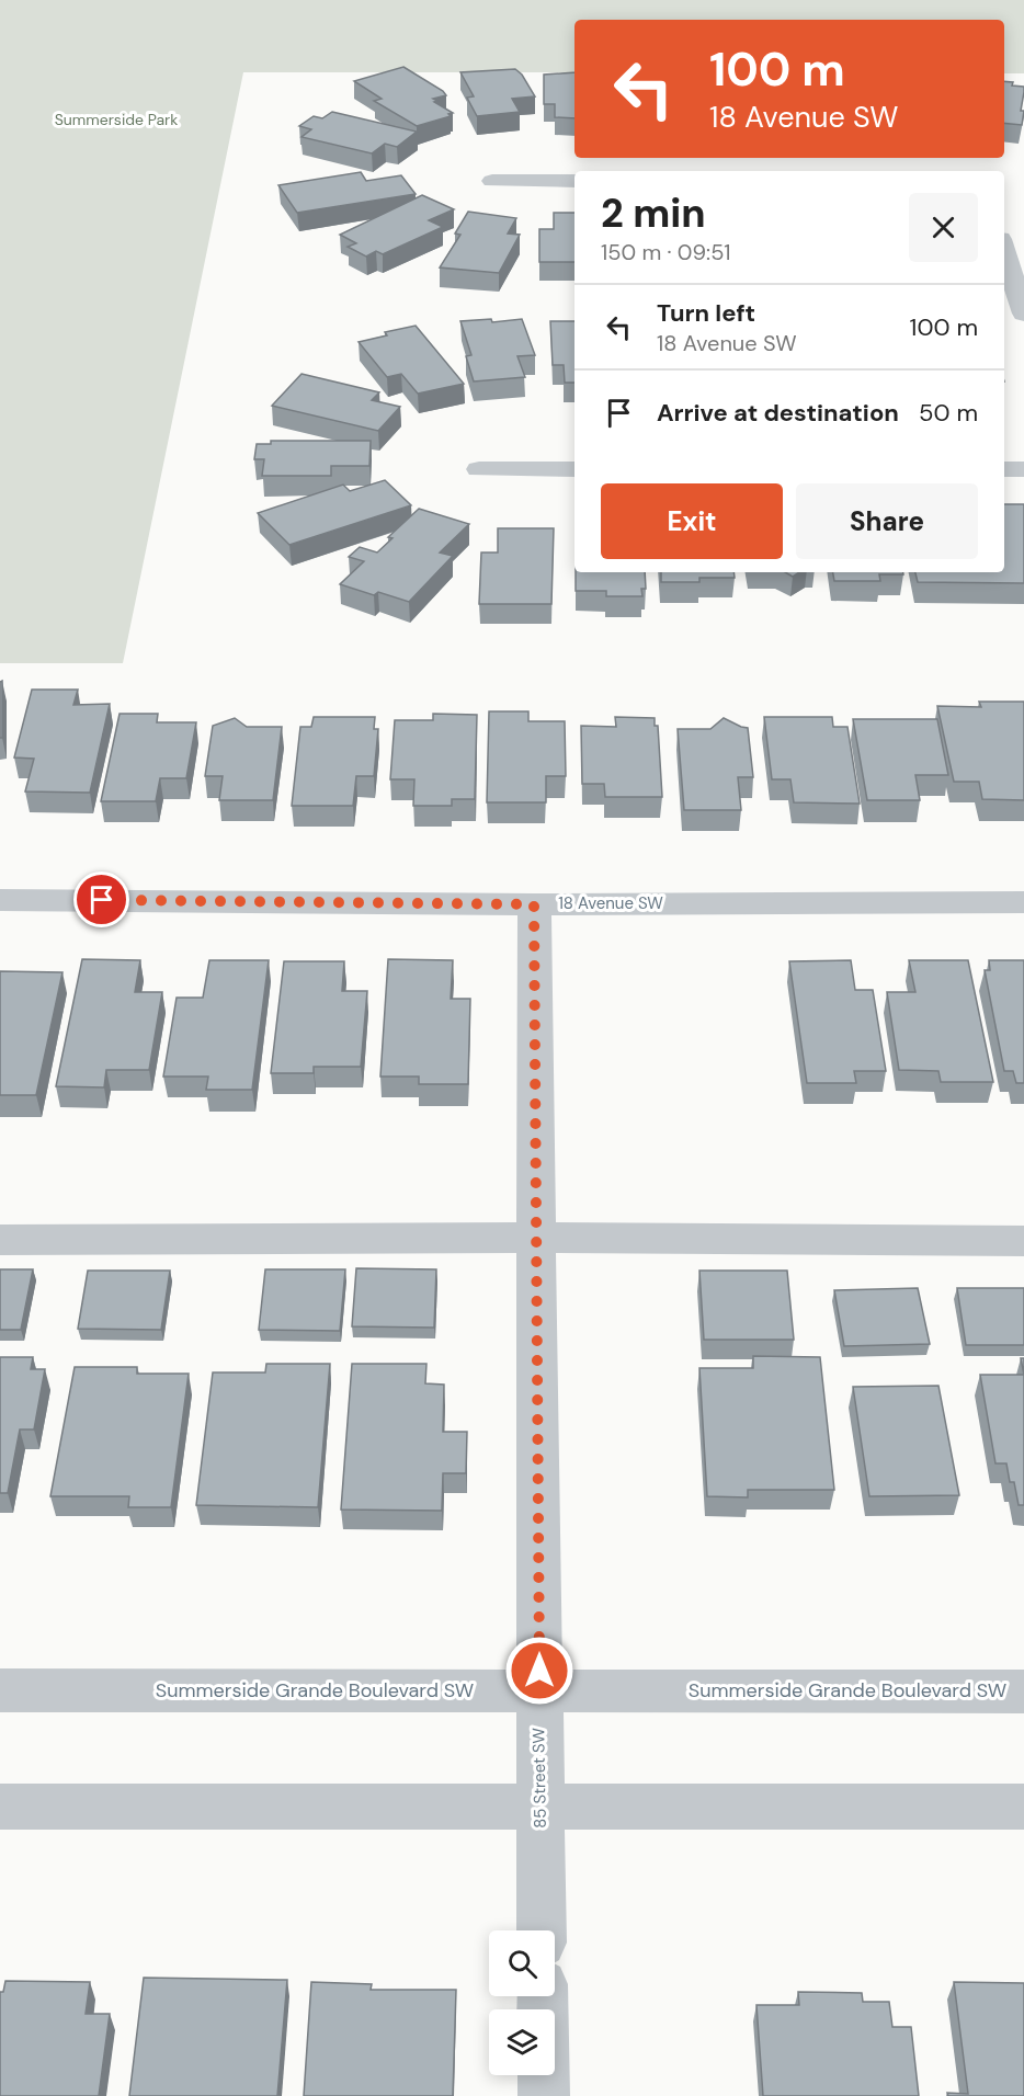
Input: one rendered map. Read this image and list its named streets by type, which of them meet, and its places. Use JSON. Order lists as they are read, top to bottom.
{
  "streets": {
    "street": ["18 Avenue SW", "Summerside Grande Boulevard SW", "85 Street SW"]
  },
  "crossings": [
    ["18 Avenue SW", "85 Street SW"],
    ["Summerside Grande Boulevard SW", "85 Street SW"]
  ],
  "parks": ["Summerside Park"],
  "page": {
    "turn": ["100 m", "18 Avenue SW"],
    "heading": ["2 min", "150 m · 09:51"],
    "list": [
      {
        "name": "Turn left",
        "note": "18 Avenue SW",
        "value": "100 m"
      },
      {
        "name": "Arrive at destination",
        "value": "50 m"
      }
    ],
    "buttons": ["Exit", "Share"]
  }
}
